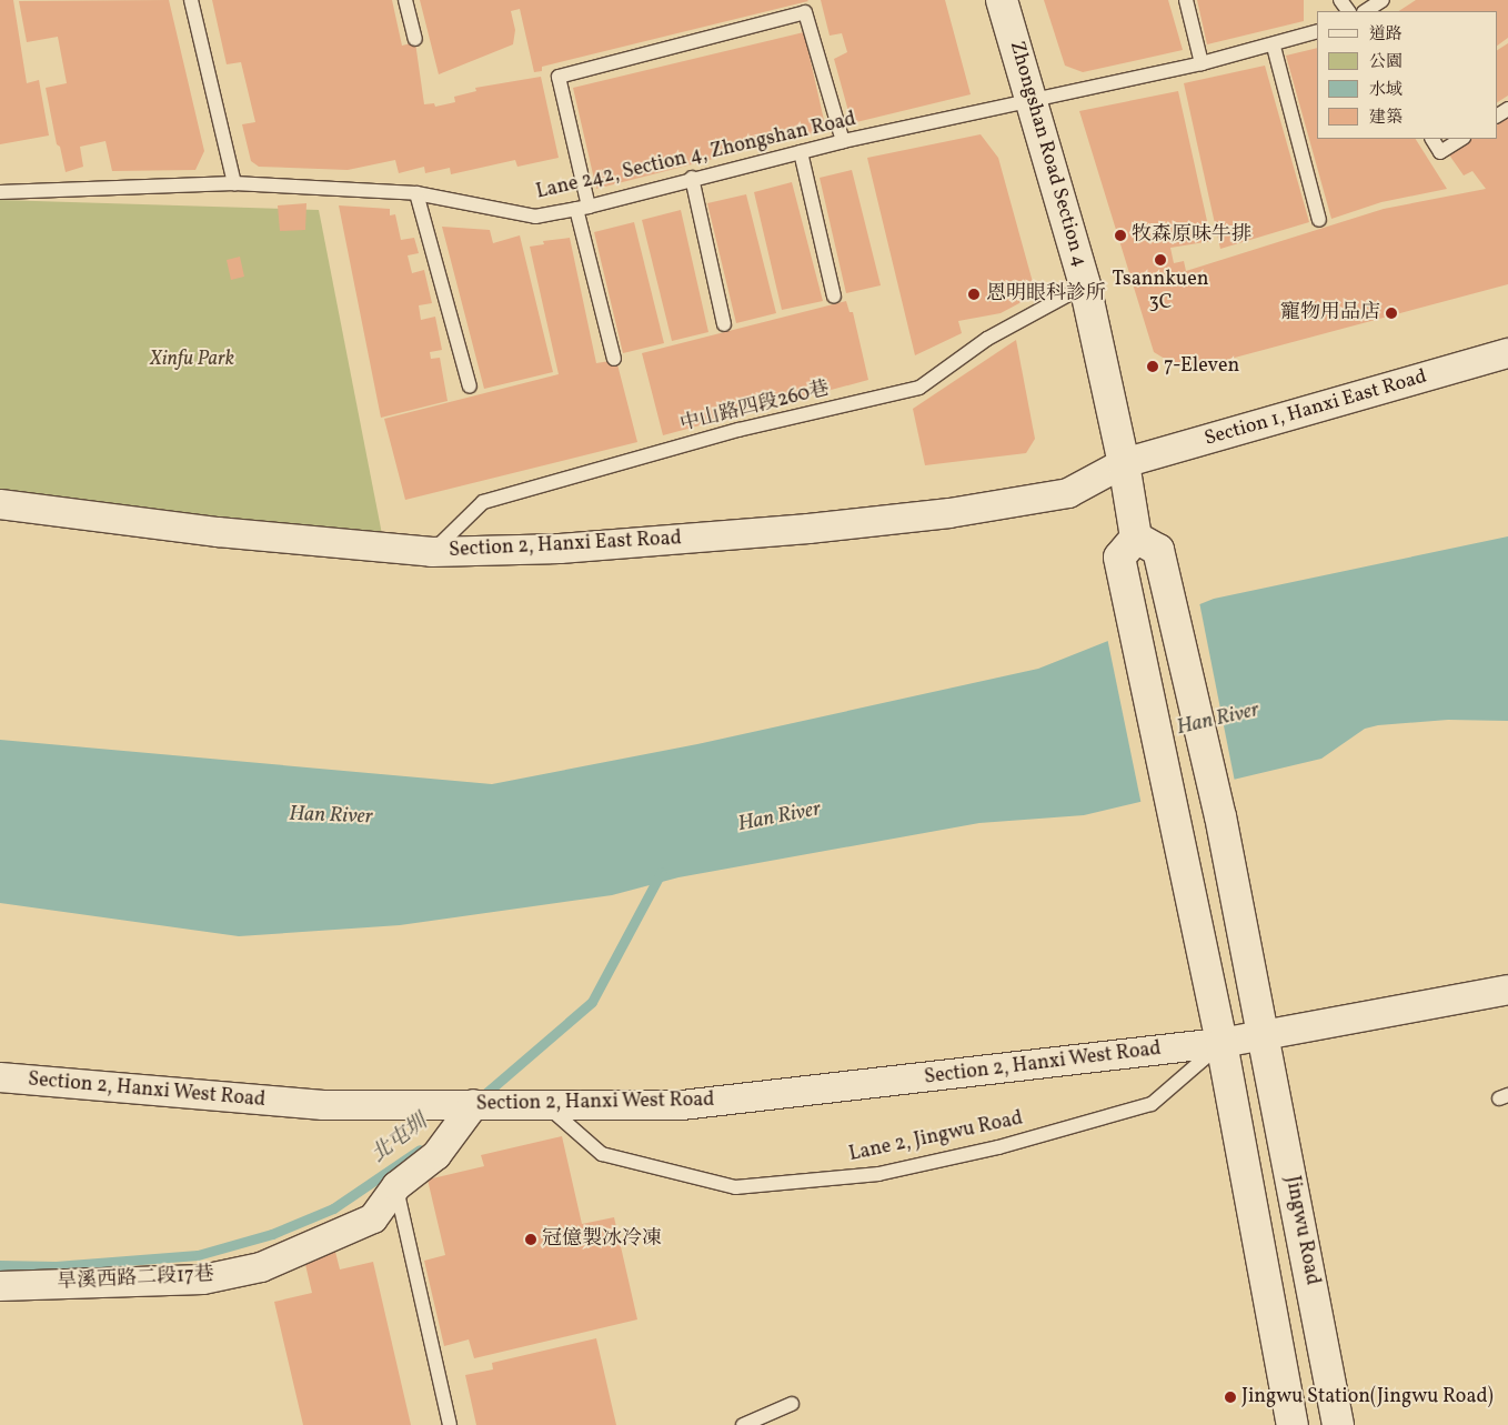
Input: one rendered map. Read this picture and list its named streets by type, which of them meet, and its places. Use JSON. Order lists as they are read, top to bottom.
{
  "streets": {
    "street": [
      "Zhongshan Road Section 4",
      "Section 1, Hanxi East Road",
      "Section 2, Hanxi East Road",
      "Section 2, Hanxi West Road",
      "Jingwu Road",
      "旱溪西路二段17巷"
    ],
    "lane": ["Lane 242, Section 4, Zhongshan Road", "中山路四段260巷", "Lane 2, Jingwu Road"]
  },
  "crossings": [
    ["Zhongshan Road Section 4", "Lane 242, Section 4, Zhongshan Road"],
    ["Zhongshan Road Section 4", "中山路四段260巷"],
    ["Zhongshan Road Section 4", "Section 1, Hanxi East Road"],
    ["Zhongshan Road Section 4", "Section 2, Hanxi East Road"],
    ["Zhongshan Road Section 4", "Jingwu Road"],
    ["中山路四段260巷", "Section 2, Hanxi East Road"],
    ["Section 1, Hanxi East Road", "Section 2, Hanxi East Road"],
    ["Section 2, Hanxi West Road", "Lane 2, Jingwu Road"],
    ["Section 2, Hanxi West Road", "Jingwu Road"],
    ["Section 2, Hanxi West Road", "旱溪西路二段17巷"]
  ],
  "water": ["Han River", "北屯圳"],
  "parks": ["Xinfu Park"],
  "places": [
    "牧森原味牛排",
    "Tsannkuen 3C",
    "恩明眼科診所",
    "寵物用品店",
    "7-Eleven",
    "冠億製冰冷凍",
    "Jingwu Station(Jingwu Road)"
  ],
  "legend": [
    "道路",
    "公園",
    "水域",
    "建築"
  ]
}
